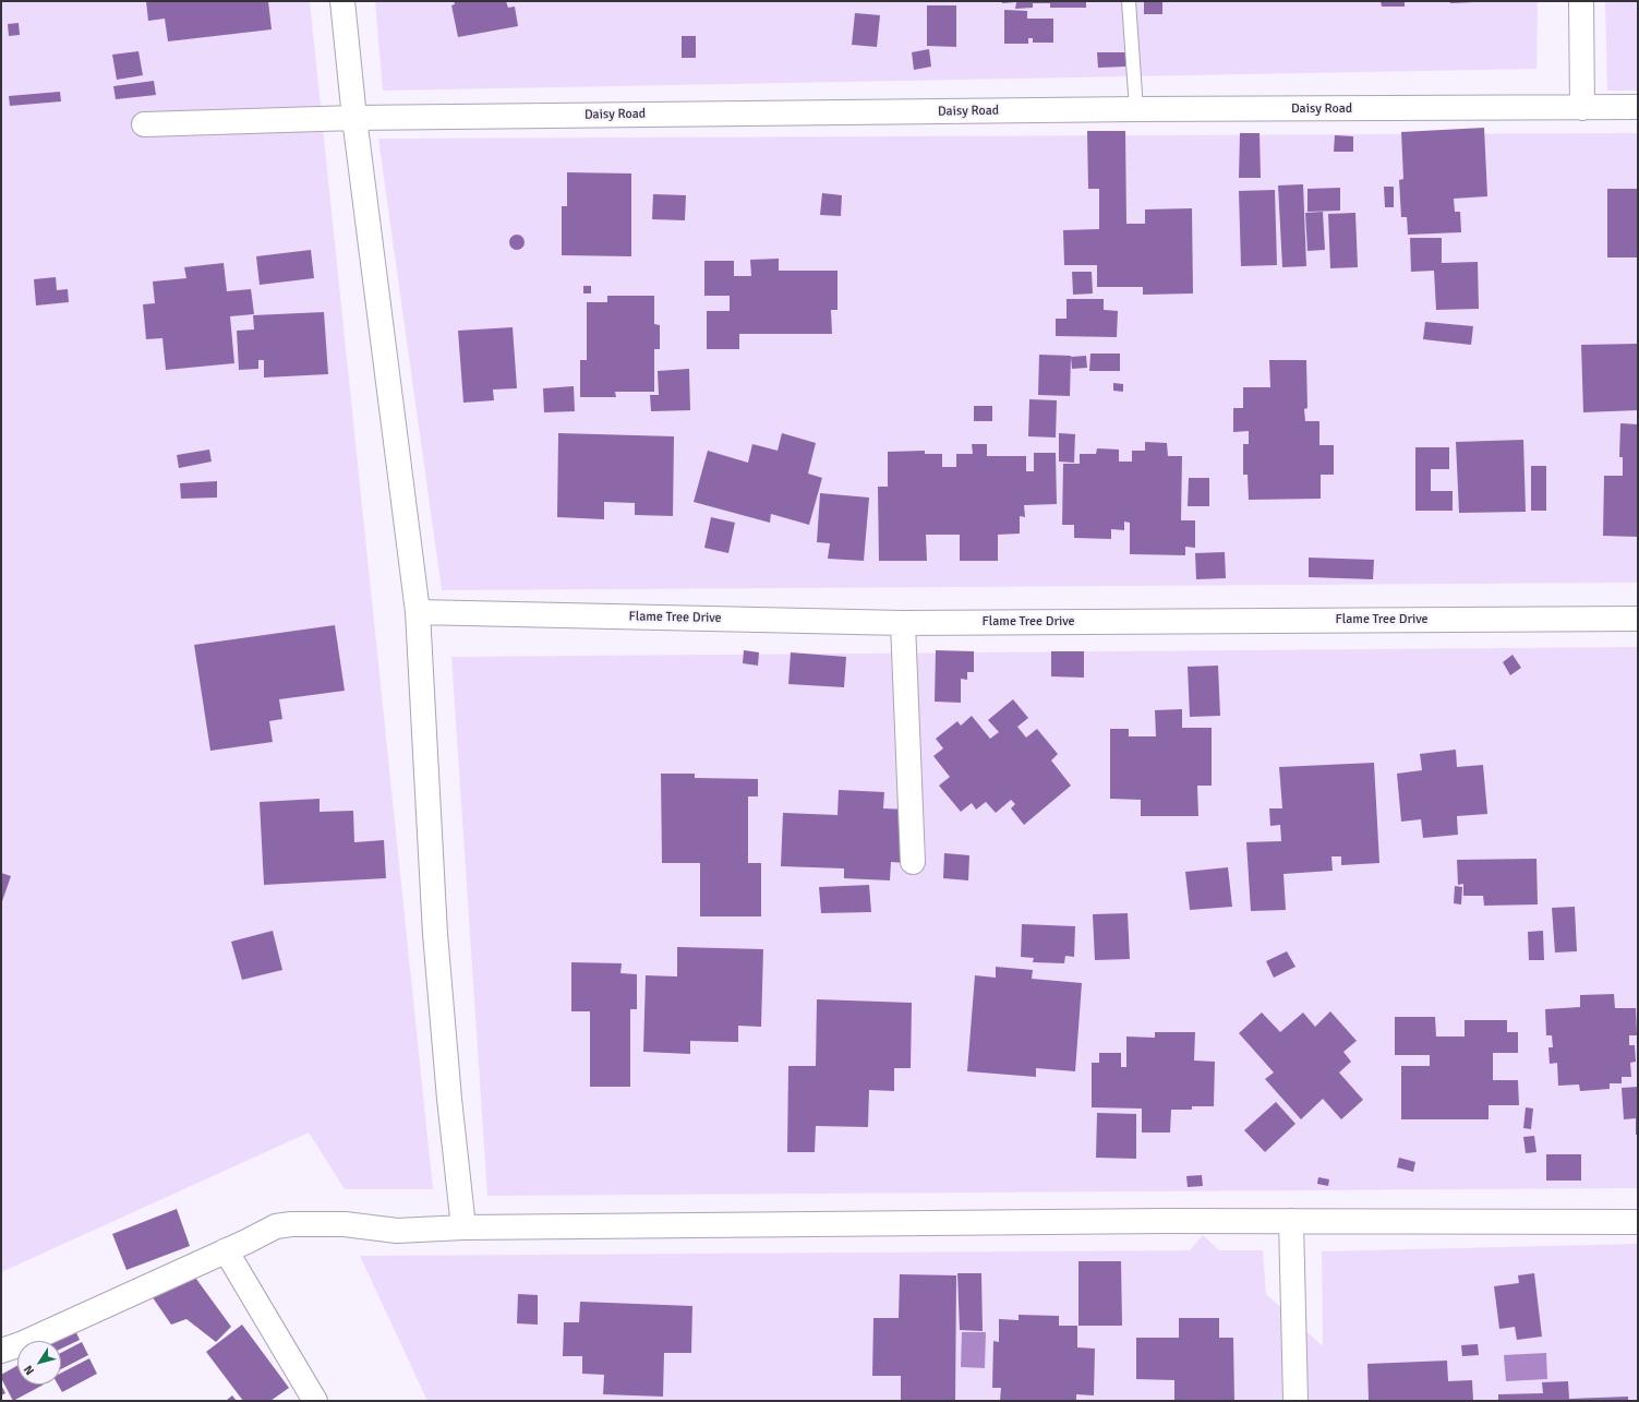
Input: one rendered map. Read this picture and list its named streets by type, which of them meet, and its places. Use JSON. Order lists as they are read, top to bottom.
{
  "streets": {
    "street": ["Daisy Road", "Flame Tree Drive"]
  },
  "north": "bottom left"
}
